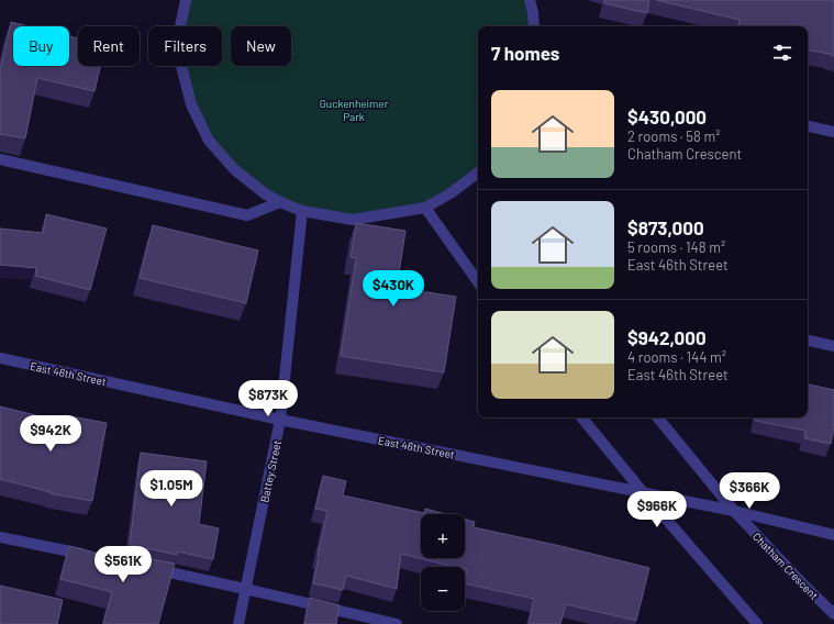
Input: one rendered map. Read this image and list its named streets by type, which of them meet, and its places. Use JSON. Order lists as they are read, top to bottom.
{
  "streets": {
    "street": ["East 46th Street", "Battey Street", "Chatham Crescent"]
  },
  "crossings": [
    ["East 46th Street", "Battey Street"],
    ["East 46th Street", "Chatham Crescent"]
  ],
  "parks": ["Guckenheimer Park"],
  "page": {
    "chip": [
      "Buy",
      "Rent",
      "Filters",
      "New"
    ],
    "heading": "7 homes",
    "list": [
      {
        "name": "$430,000",
        "note": "2 rooms · 58 m² · Chatham Crescent"
      },
      {
        "name": "$873,000",
        "note": "5 rooms · 148 m² · East 46th Street"
      },
      {
        "name": "$942,000",
        "note": "4 rooms · 144 m² · East 46th Street"
      }
    ],
    "price": [
      "$430K",
      "$873K",
      "$942K",
      "$1.05M",
      "$366K",
      "$966K",
      "$561K"
    ],
    "map_buttons": ["+", "−"]
  }
}
